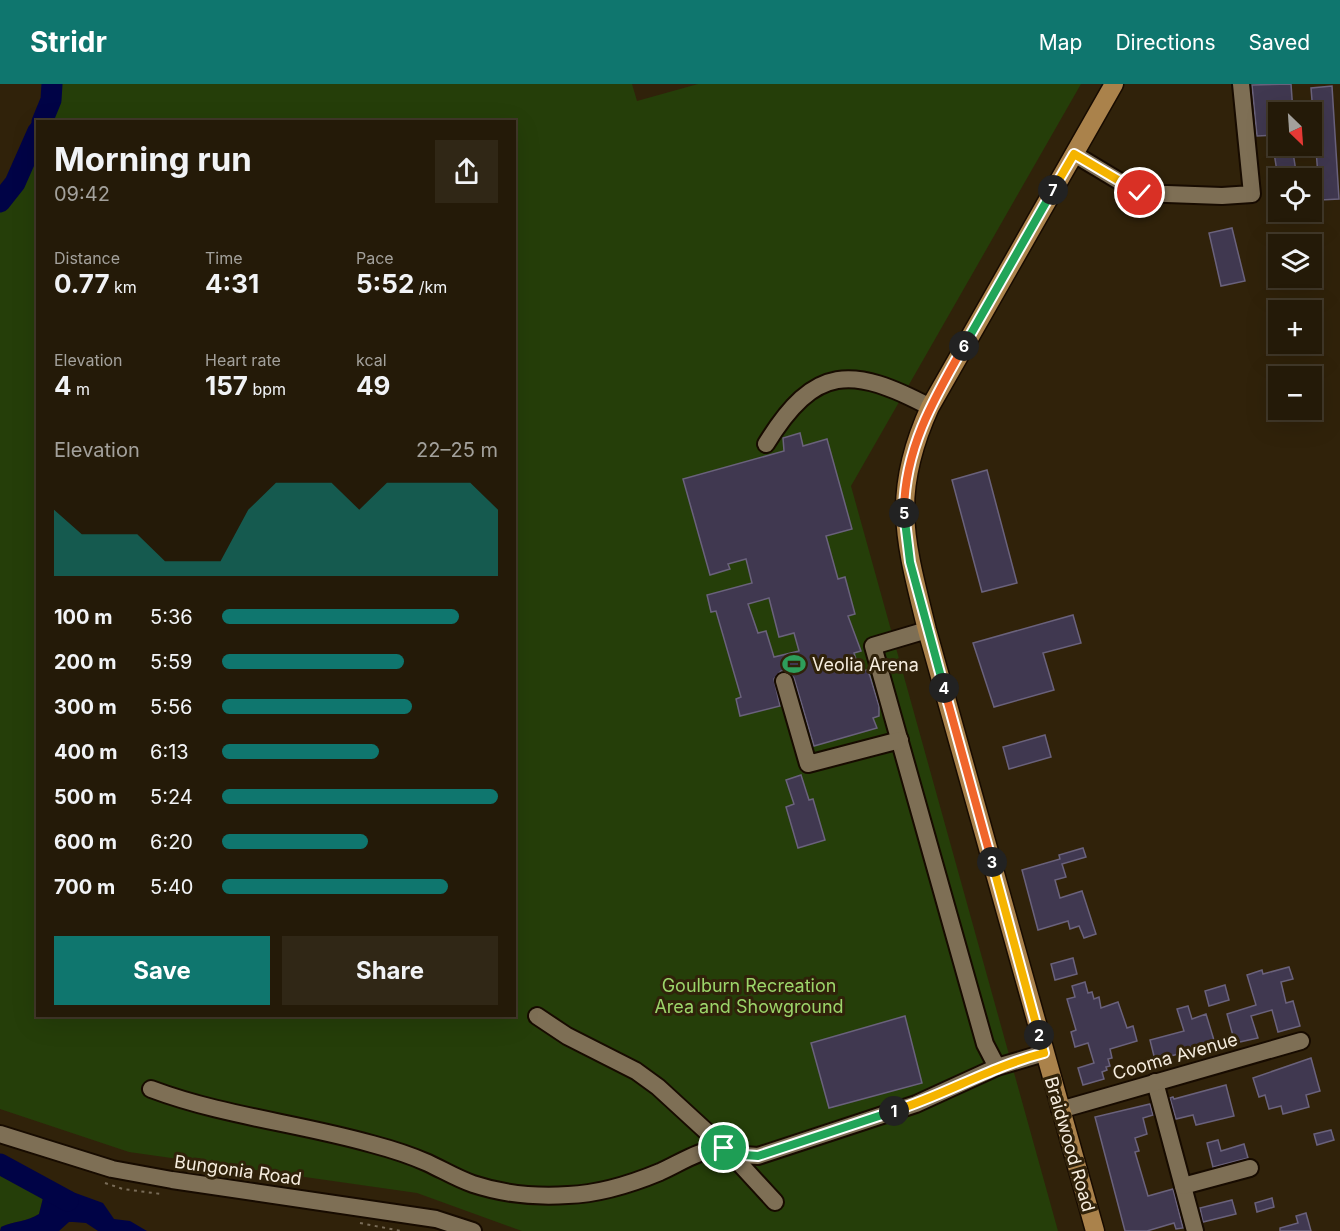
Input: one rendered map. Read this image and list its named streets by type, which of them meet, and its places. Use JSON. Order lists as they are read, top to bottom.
{
  "streets": {
    "main road": ["Braidwood Road"],
    "street": ["Cooma Avenue", "Bungonia Road"]
  },
  "crossings": [
    ["Cooma Avenue", "Braidwood Road"]
  ],
  "parks": ["Goulburn Recreation Area and Showground"],
  "places": {
    "sports": ["Veolia Arena"]
  },
  "north": "bottom right",
  "page": {
    "header": "Stridr",
    "nav": ["Map", "Directions", "Saved"],
    "map_buttons": ["+", "−"],
    "heading": ["Morning run", "09:42"],
    "pins": [
      "7",
      "6",
      "5",
      "4",
      "3",
      "2",
      "1"
    ],
    "stats": [
      ["Distance", "0.77 km"],
      ["Time", "4:31"],
      ["Pace", "5:52 /km"],
      ["Elevation", "4 m"],
      ["Heart rate", "157 bpm"],
      ["kcal", "49"]
    ],
    "chart": ["Elevation", "22–25 m"],
    "list": [
      {
        "name": "100 m",
        "note": "5:36"
      },
      {
        "name": "200 m",
        "note": "5:59"
      },
      {
        "name": "300 m",
        "note": "5:56"
      },
      {
        "name": "400 m",
        "note": "6:13"
      },
      {
        "name": "500 m",
        "note": "5:24"
      },
      {
        "name": "600 m",
        "note": "6:20"
      },
      {
        "name": "700 m",
        "note": "5:40"
      }
    ],
    "buttons": ["Save", "Share"]
  }
}
